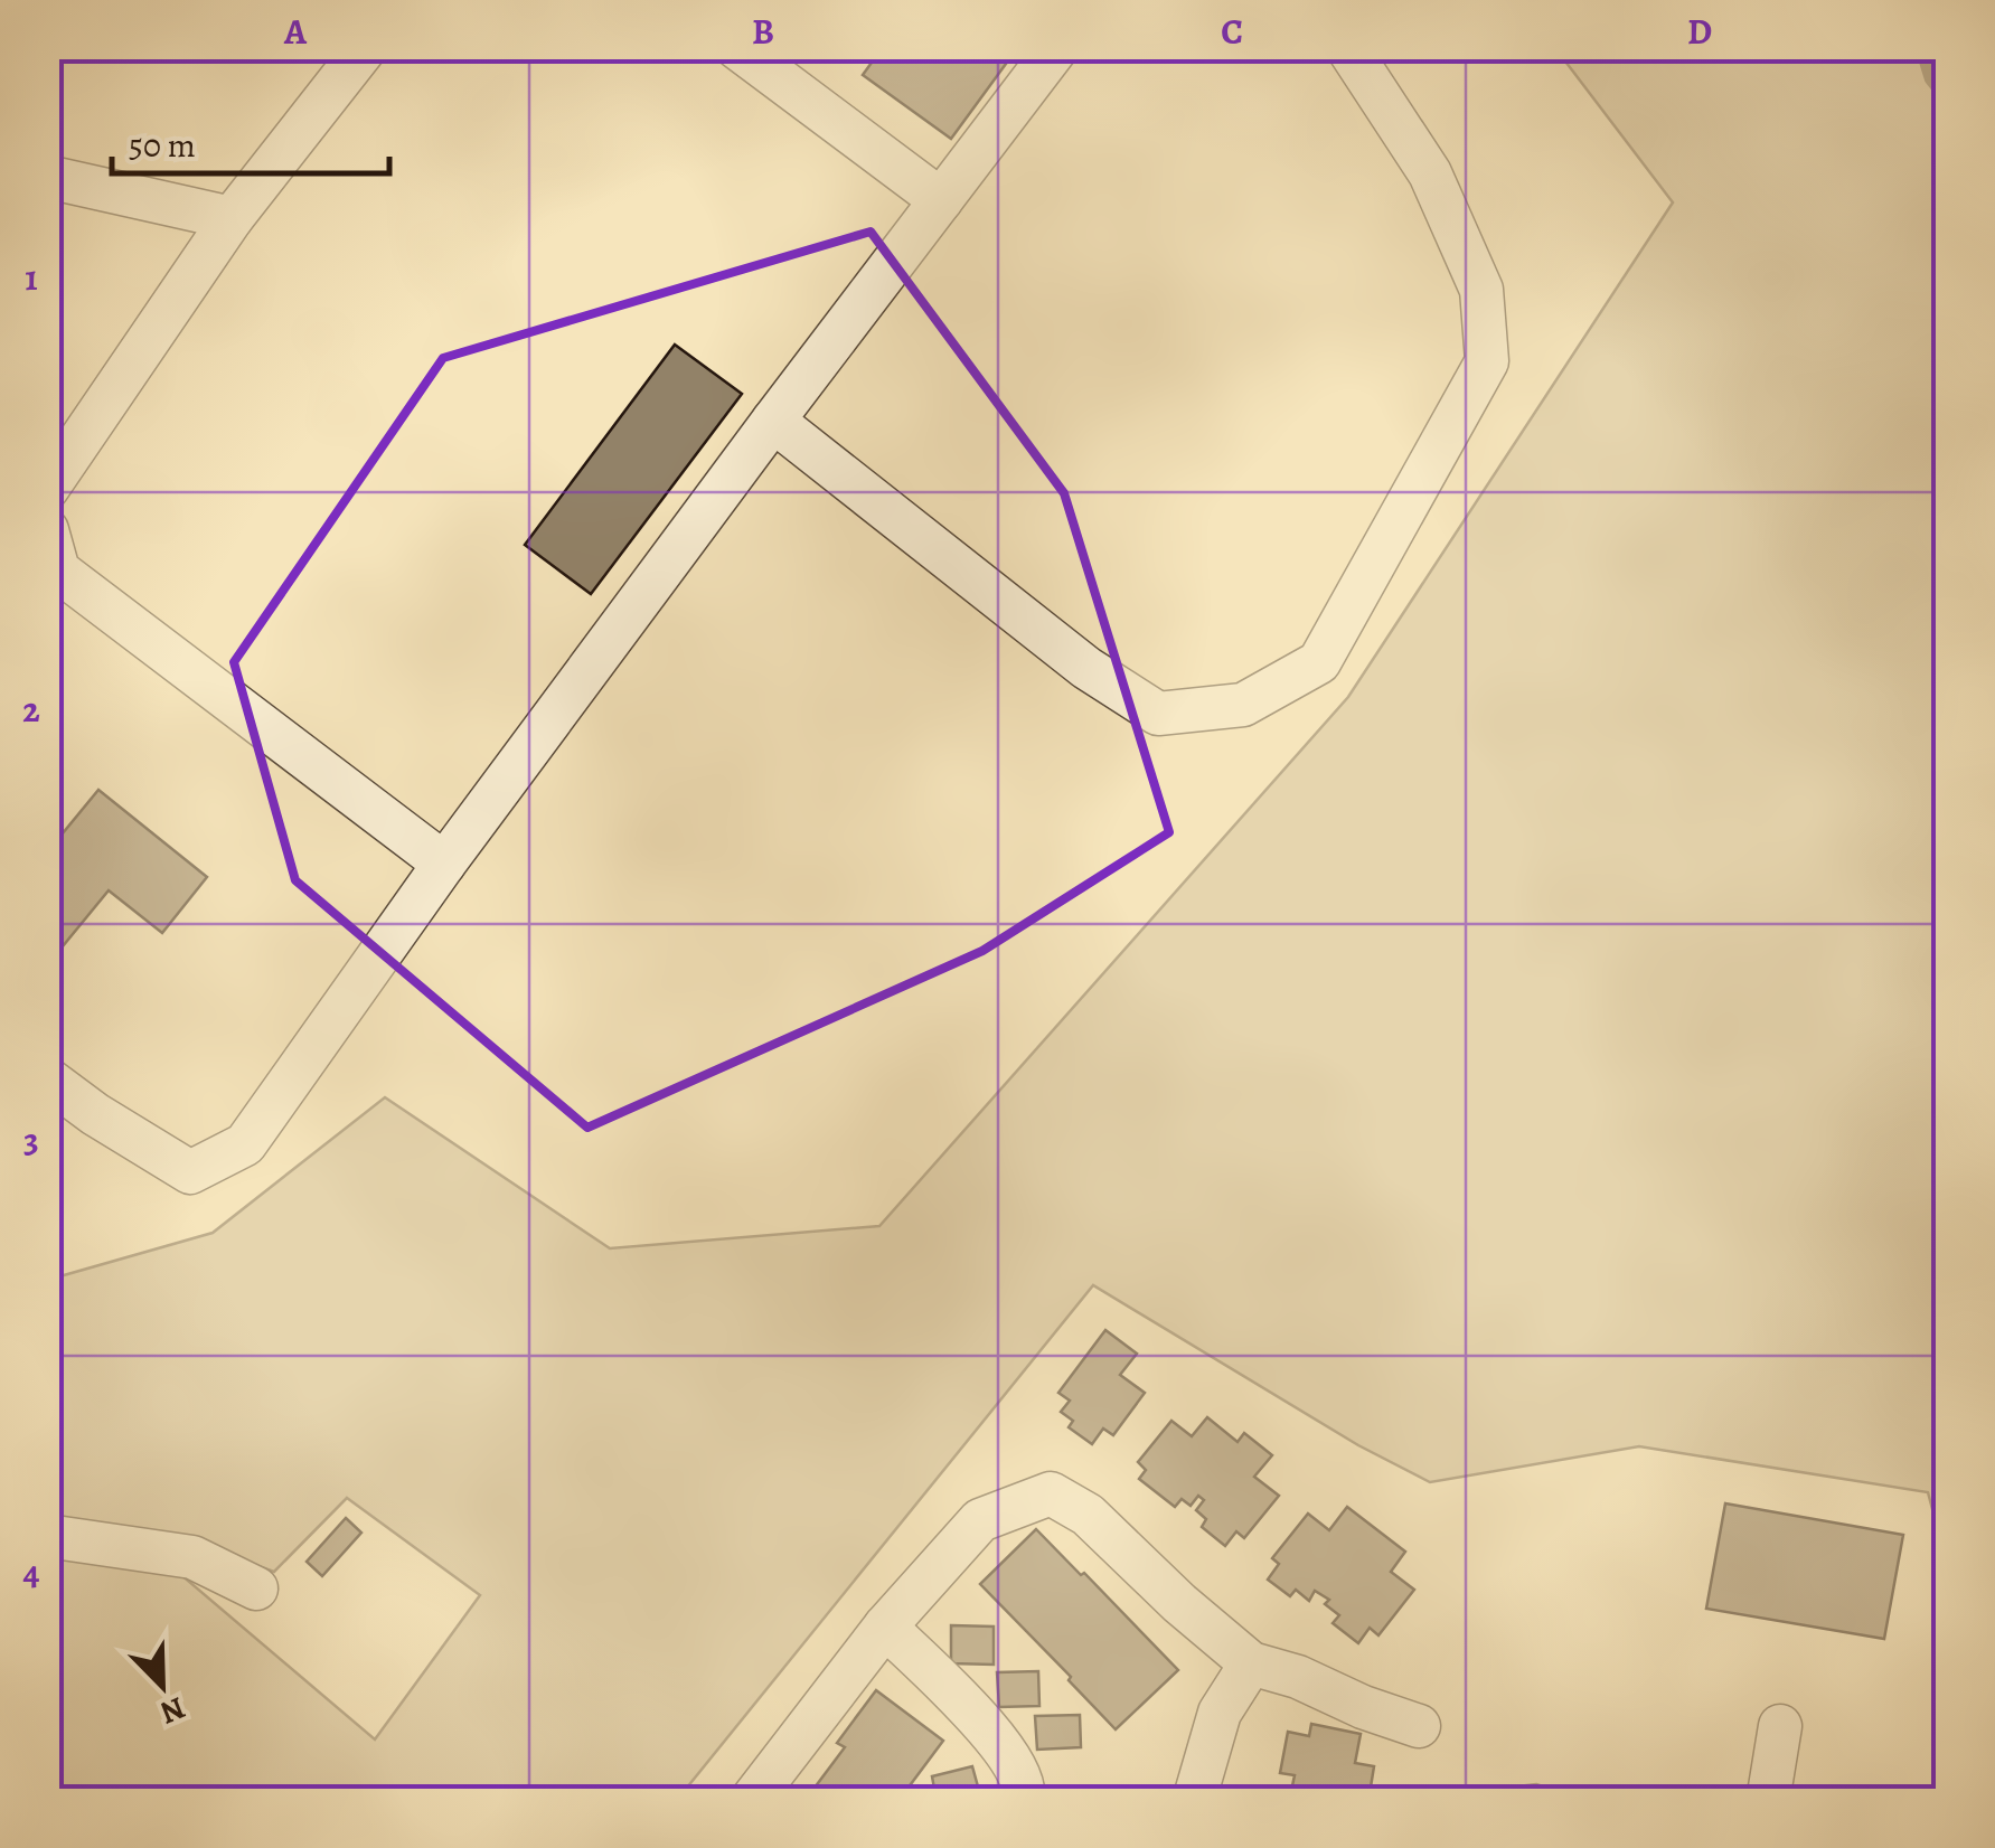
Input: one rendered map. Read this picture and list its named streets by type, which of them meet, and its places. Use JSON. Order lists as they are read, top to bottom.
{
  "scale_bar": "50 m",
  "north": "bottom right",
  "grid": {
    "columns": [
      "A",
      "B",
      "C",
      "D"
    ],
    "rows": [
      "1",
      "2",
      "3",
      "4"
    ]
  }
}
